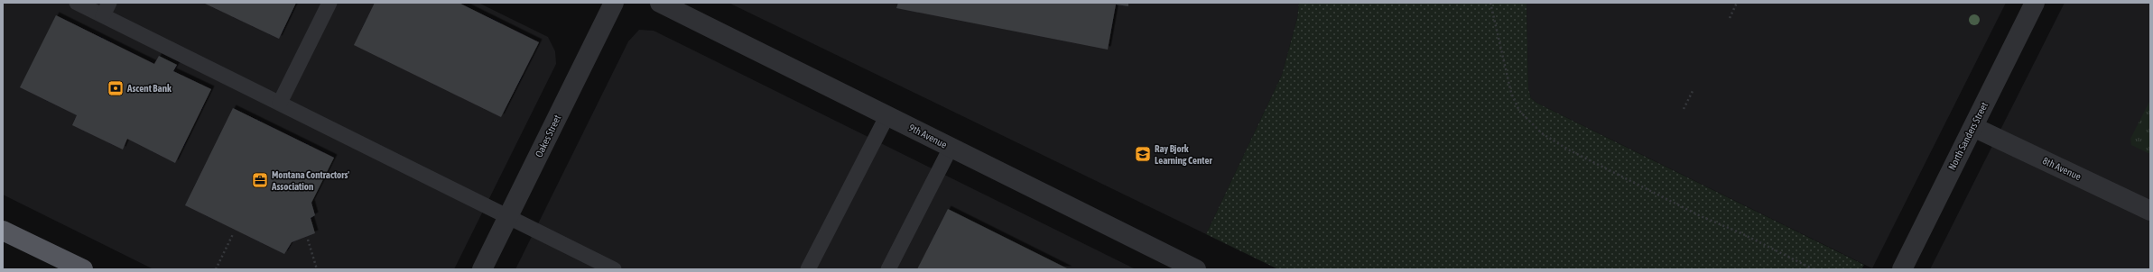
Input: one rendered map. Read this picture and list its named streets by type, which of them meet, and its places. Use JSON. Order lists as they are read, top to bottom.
{
  "streets": {
    "street": [
      "Oakes Street",
      "9th Avenue",
      "North Sanders Street",
      "8th Avenue"
    ]
  },
  "crossings": [
    ["North Sanders Street", "8th Avenue"]
  ],
  "places": {
    "bank": ["Ascent Bank"],
    "school or university": ["Ray Bjork Learning Center"],
    "office": ["Montana Contractors' Association"]
  }
}
